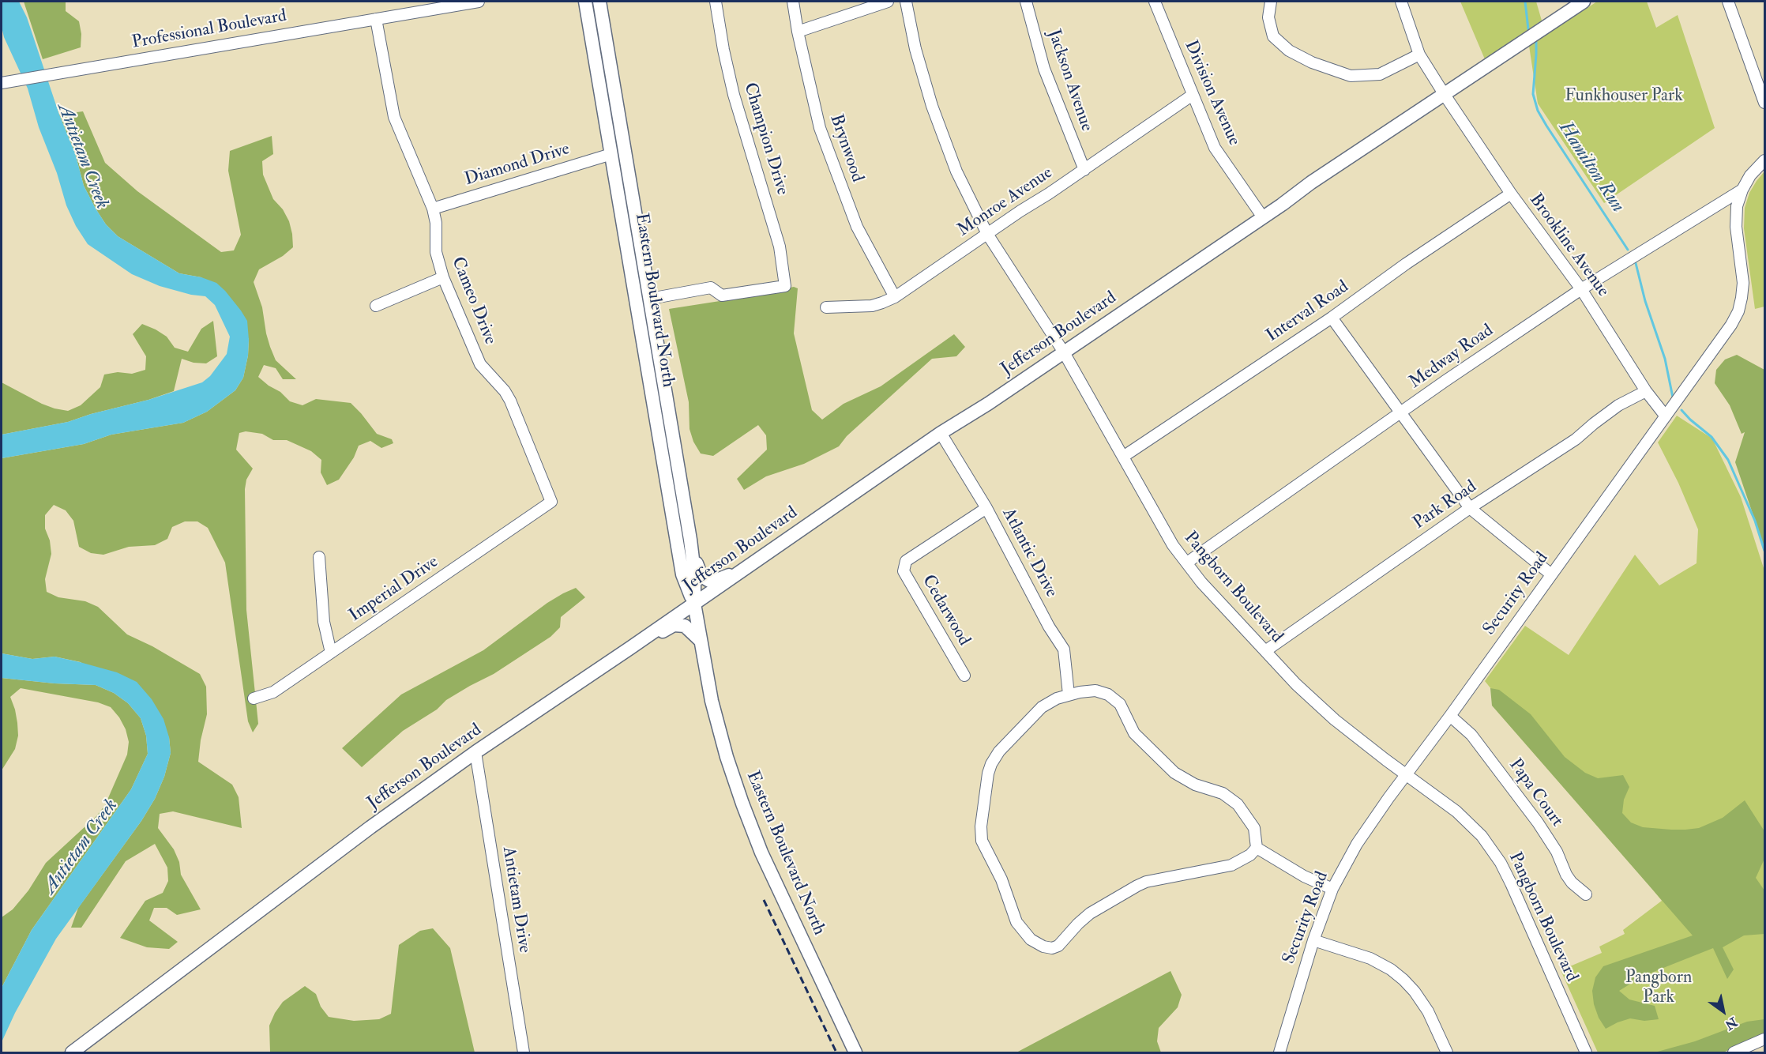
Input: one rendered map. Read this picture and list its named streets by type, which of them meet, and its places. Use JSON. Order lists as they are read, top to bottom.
{
  "streets": {
    "main road": ["Eastern Boulevard North", "Jefferson Boulevard"],
    "street": [
      "Professional Boulevard",
      "Jackson Avenue",
      "Division Avenue",
      "Champion Drive",
      "Brynwood",
      "Diamond Drive",
      "Monroe Avenue",
      "Brookline Avenue",
      "Cameo Drive",
      "Interval Road",
      "Medway Road",
      "Park Road",
      "Atlantic Drive",
      "Pangborn Boulevard",
      "Imperial Drive",
      "Security Road",
      "Cedarwood",
      "Papa Court",
      "Antietam Drive"
    ]
  },
  "crossings": [
    ["Professional Boulevard", "Cameo Drive"],
    ["Jackson Avenue", "Monroe Avenue"],
    ["Division Avenue", "Monroe Avenue"],
    ["Division Avenue", "Jefferson Boulevard"],
    ["Champion Drive", "Eastern Boulevard North"],
    ["Brynwood", "Monroe Avenue"],
    ["Diamond Drive", "Eastern Boulevard North"],
    ["Diamond Drive", "Cameo Drive"],
    ["Monroe Avenue", "Pangborn Boulevard"],
    ["Brookline Avenue", "Interval Road"],
    ["Brookline Avenue", "Jefferson Boulevard"],
    ["Brookline Avenue", "Medway Road"],
    ["Brookline Avenue", "Park Road"],
    ["Brookline Avenue", "Security Road"],
    ["Eastern Boulevard North", "Jefferson Boulevard"],
    ["Cameo Drive", "Imperial Drive"],
    ["Interval Road", "Pangborn Boulevard"],
    ["Jefferson Boulevard", "Atlantic Drive"],
    ["Jefferson Boulevard", "Pangborn Boulevard"],
    ["Jefferson Boulevard", "Antietam Drive"],
    ["Medway Road", "Pangborn Boulevard"],
    ["Medway Road", "Security Road"],
    ["Park Road", "Pangborn Boulevard"],
    ["Atlantic Drive", "Cedarwood"],
    ["Pangborn Boulevard", "Security Road"],
    ["Security Road", "Papa Court"]
  ],
  "water": ["Antietam Creek", "Hamilton Run"],
  "parks": ["Funkhouser Park", "Pangborn Park"],
  "north": "bottom right"
}
